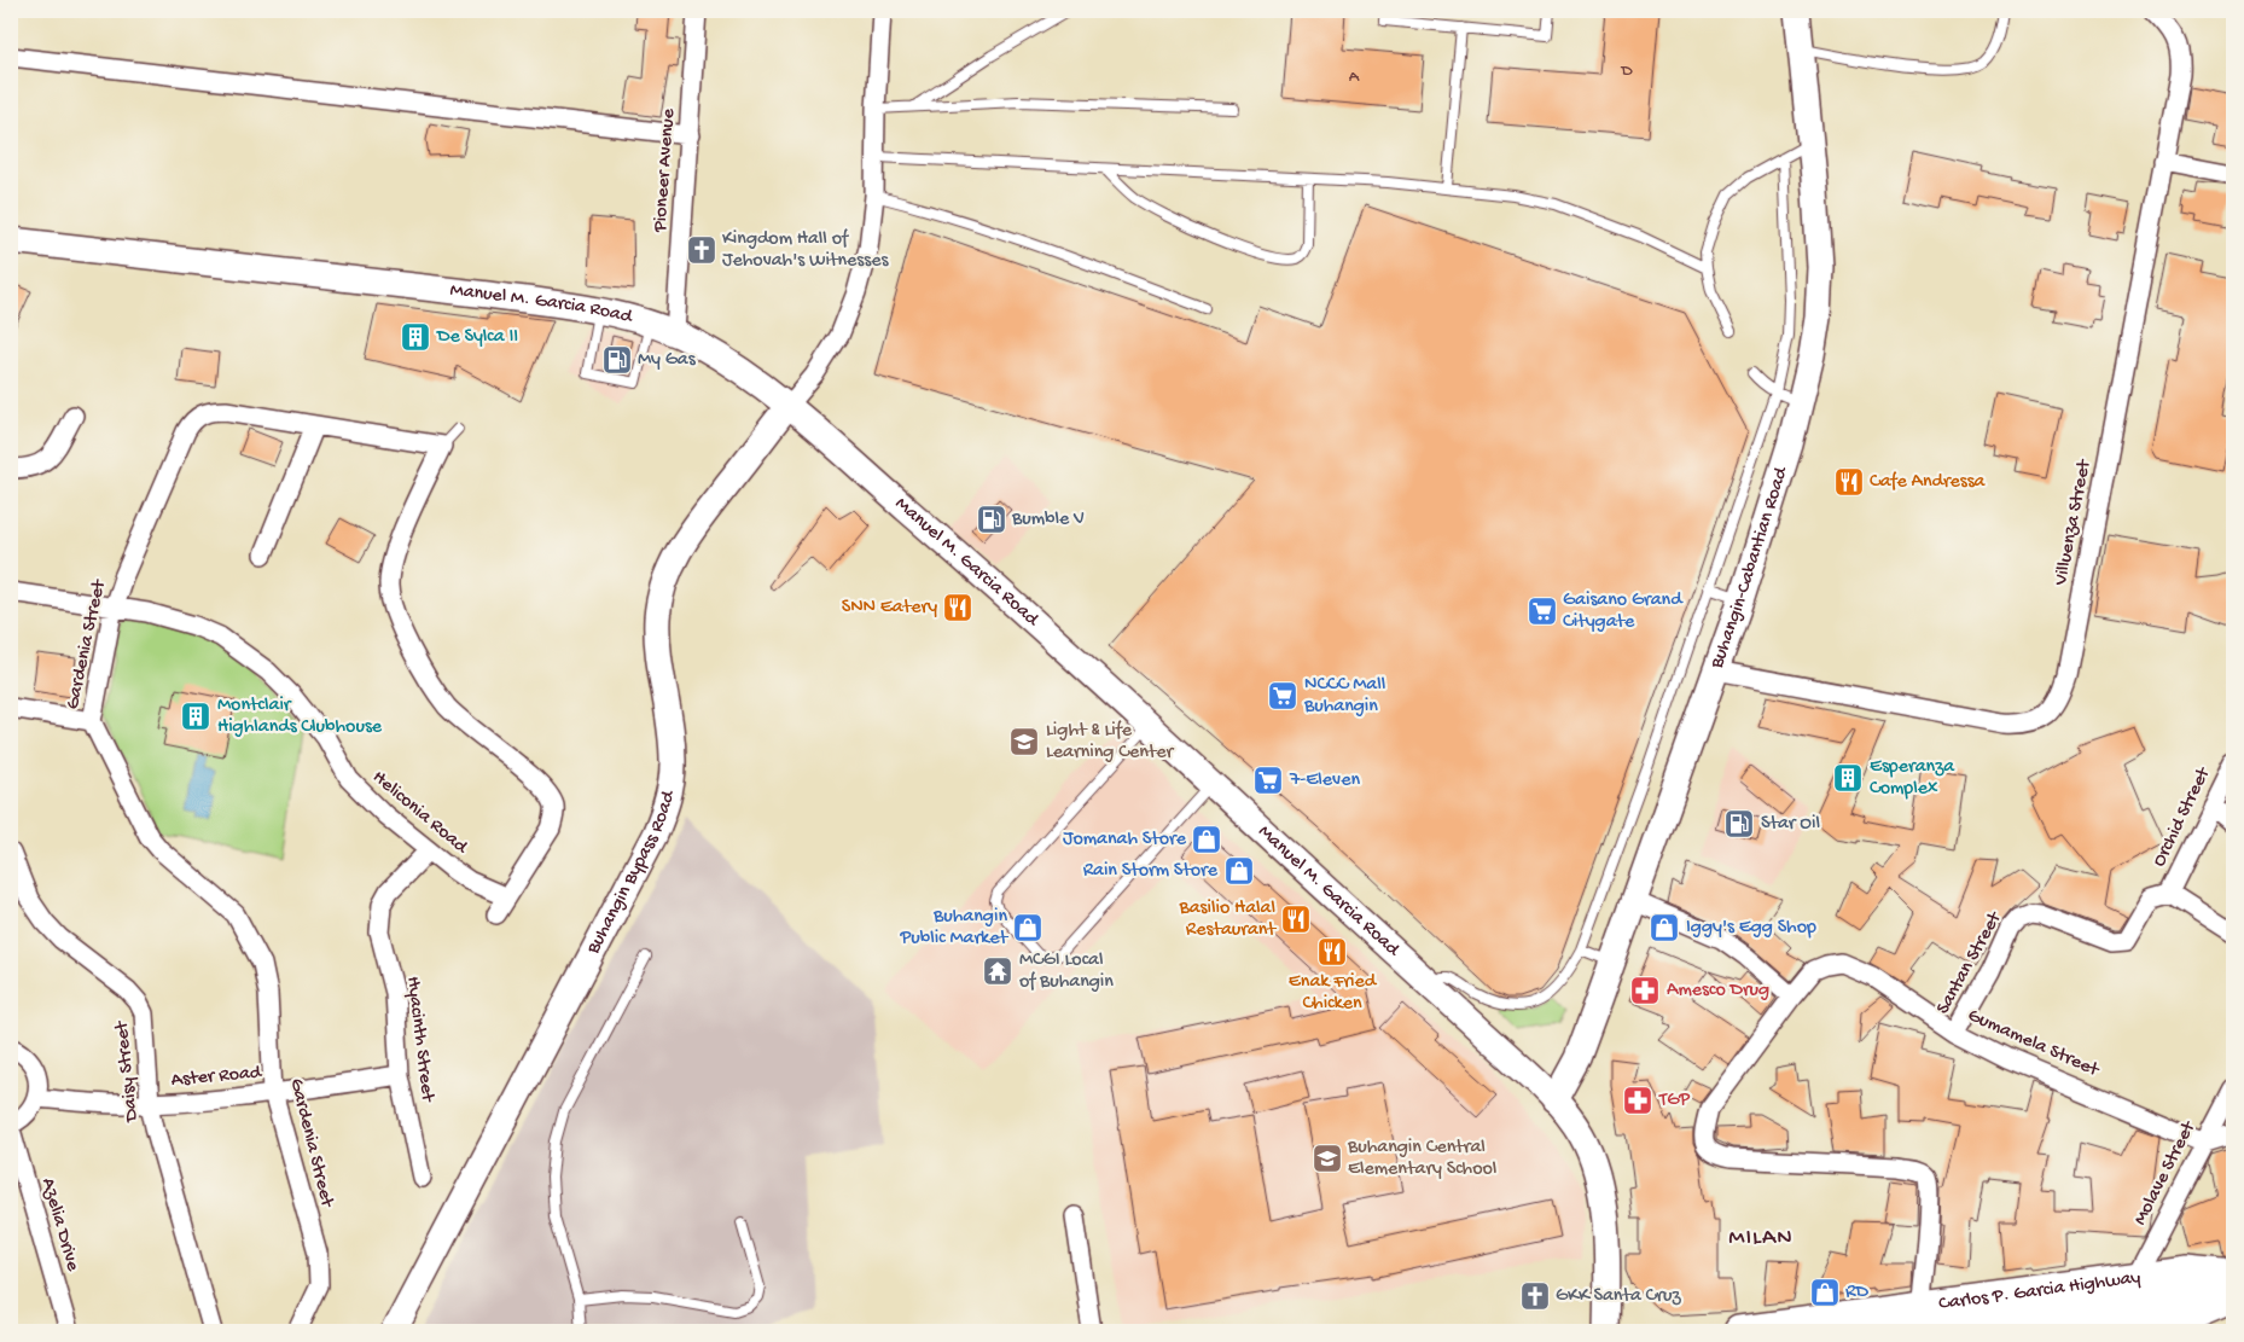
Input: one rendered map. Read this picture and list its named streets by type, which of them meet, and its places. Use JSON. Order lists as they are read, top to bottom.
{
  "streets": {
    "highway": ["Carlos P. Garcia Highway"],
    "main road": ["Manuel M. Garcia Road", "Buhangin-Cabantian Road", "Buhangin Bypass Road"],
    "street": [
      "Pioneer Avenue",
      "Villuenza Street",
      "Gardenia Street",
      "Heliconia Road",
      "Orchid Street",
      "Santan Street",
      "Hyacinth Street",
      "Gumamela Street",
      "Daisy Street",
      "Aster Road",
      "Molave Street",
      "Azelia Drive"
    ]
  },
  "crossings": [
    ["Pioneer Avenue", "Manuel M. Garcia Road"],
    ["Manuel M. Garcia Road", "Buhangin-Cabantian Road"],
    ["Manuel M. Garcia Road", "Buhangin Bypass Road"],
    ["Villuenza Street", "Buhangin-Cabantian Road"],
    ["Gardenia Street", "Heliconia Road"],
    ["Gardenia Street", "Aster Road"],
    ["Heliconia Road", "Hyacinth Street"],
    ["Orchid Street", "Santan Street"],
    ["Santan Street", "Gumamela Street"],
    ["Hyacinth Street", "Aster Road"],
    ["Gumamela Street", "Molave Street"],
    ["Gumamela Street", "Carlos P. Garcia Highway"],
    ["Daisy Street", "Aster Road"],
    ["Molave Street", "Carlos P. Garcia Highway"]
  ],
  "districts": ["MILAN"],
  "places": {
    "church": ["Kingdom Hall of Jehovah's Witnesses", "GKK Santa Cruz"],
    "building": ["De Sylca II", "Montclair Highlands Clubhouse", "Esperanza Complex"],
    "fuel station": ["My Gas", "Bumble V", "Star Oil"],
    "restaurant": [
      "Cafe Andressa",
      "SNN Eatery",
      "Basilio Halal Restaurant",
      "Enak Fried Chicken"
    ],
    "supermarket": ["Gaisano Grand Citygate", "NCCC Mall Buhangin", "7-Eleven"],
    "school or university": ["Light & Life Learning Center", "Buhangin Central Elementary School"],
    "shop": [
      "Jomanah Store",
      "Rain Storm Store",
      "Buhangin Public Market",
      "Iggy's Egg Shop",
      "RD"
    ],
    "temple": ["MCGI Local of Buhangin"],
    "pharmacy": ["Amesco Drug", "TGP"]
  },
  "house_numbers": ["D", "A"]
}
